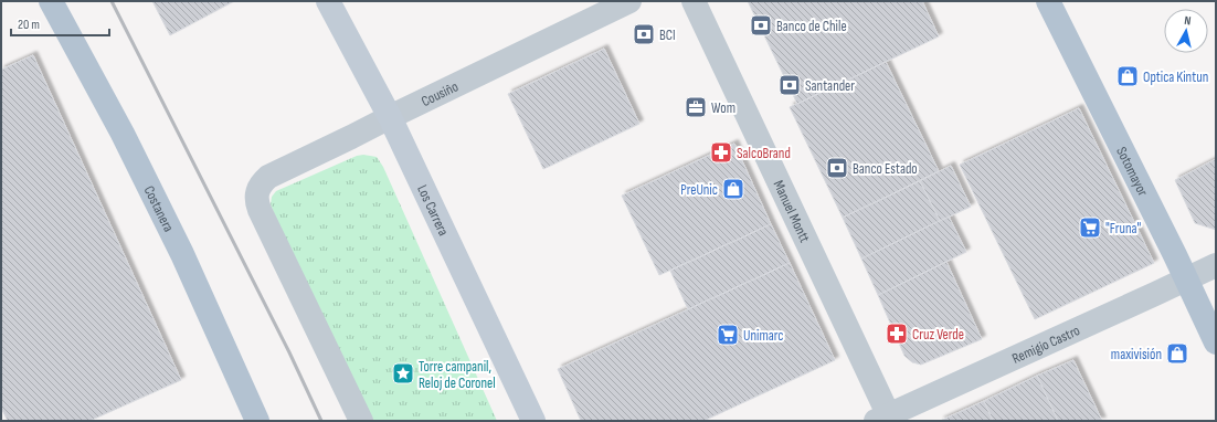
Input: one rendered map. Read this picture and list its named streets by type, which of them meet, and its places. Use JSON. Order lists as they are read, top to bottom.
{
  "streets": {
    "main road": ["Sotomayor", "Costanera", "Los Carrera"],
    "street": ["Cousiño", "Manuel Montt", "Remigio Castro"]
  },
  "crossings": [
    ["Cousiño", "Los Carrera"],
    ["Sotomayor", "Remigio Castro"],
    ["Manuel Montt", "Remigio Castro"]
  ],
  "places": {
    "bank": [
      "Banco de Chile",
      "BCI",
      "Santander",
      "Banco Estado"
    ],
    "shop": ["Optica Kintun", "PreUnic", "maxivisión"],
    "office": ["Wom"],
    "pharmacy": ["SalcoBrand", "Cruz Verde"],
    "supermarket": ["\"Fruna\"", "Unimarc"],
    "place": ["Torre campanil, Reloj de Coronel"]
  },
  "scale_bar": "20 m",
  "north": "top"
}
